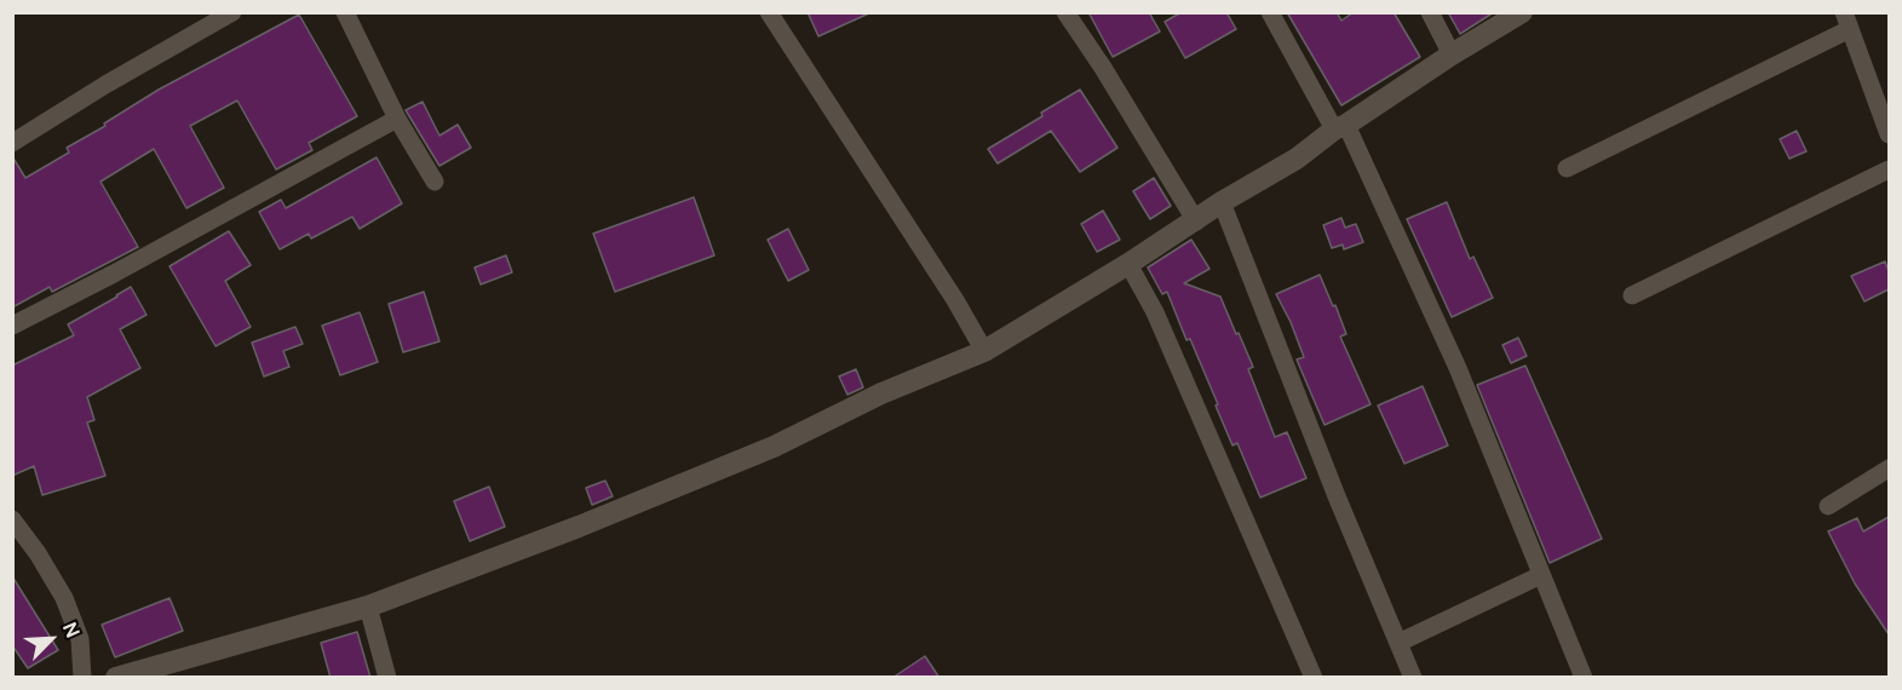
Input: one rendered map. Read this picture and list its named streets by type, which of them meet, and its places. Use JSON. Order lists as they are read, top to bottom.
{
  "north": "top right"
}
